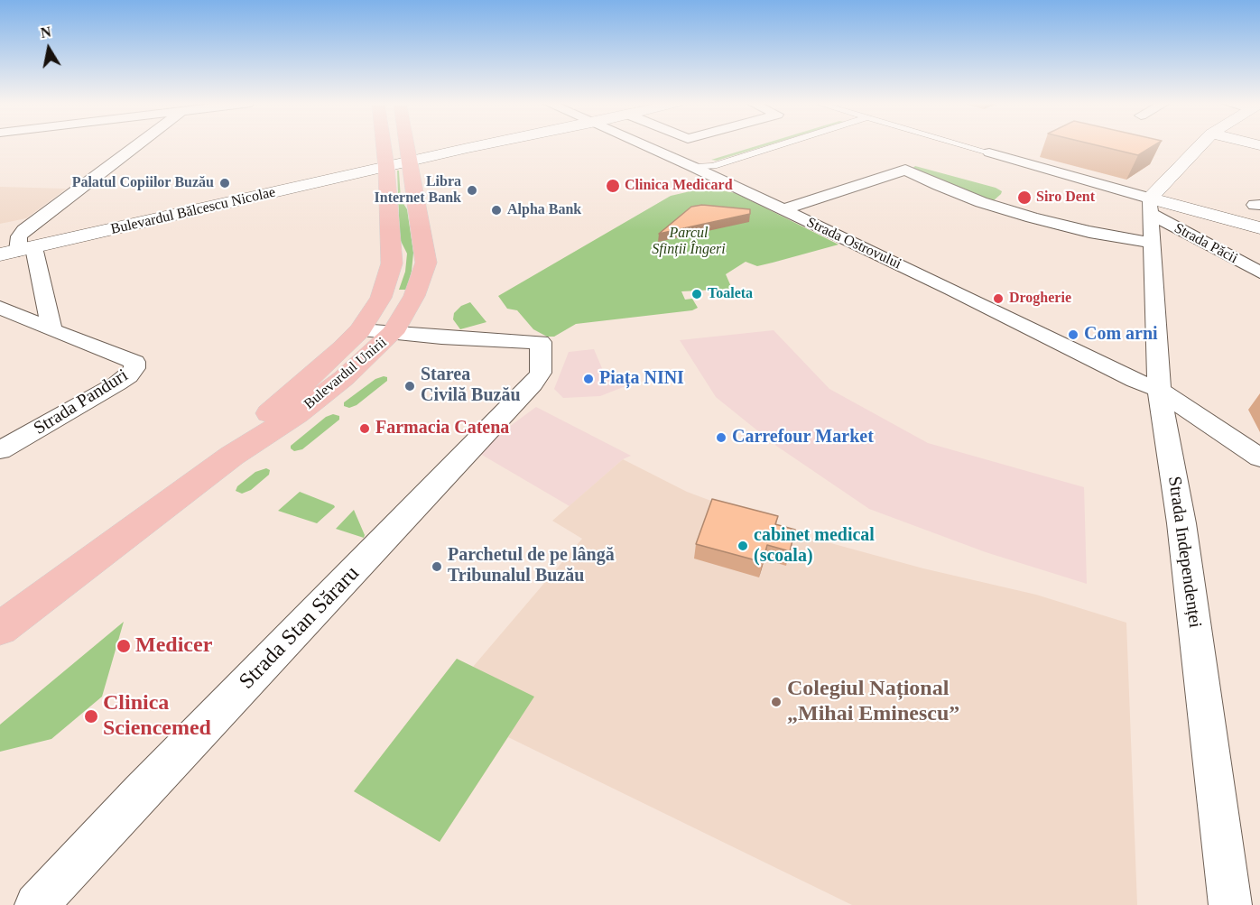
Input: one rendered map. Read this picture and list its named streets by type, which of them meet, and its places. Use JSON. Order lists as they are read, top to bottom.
{
  "streets": {
    "main road": ["Bulevardul Unirii"],
    "street": [
      "Bulevardul Bălcescu Nicolae",
      "Strada Ostrovului",
      "Strada Păcii",
      "Strada Panduri",
      "Strada Independenței",
      "Strada Stan Săraru"
    ]
  },
  "crossings": [
    ["Bulevardul Bălcescu Nicolae", "Bulevardul Unirii"],
    ["Strada Ostrovului", "Strada Independenței"],
    ["Strada Păcii", "Strada Independenței"],
    ["Bulevardul Unirii", "Strada Stan Săraru"]
  ],
  "parks": ["Parcul Sfinții Îngeri"],
  "places": [
    "Palatul Copiilor Buzău",
    "Clinica Medicard",
    "Libra Internet Bank",
    "Siro Dent",
    "Alpha Bank",
    "Toaleta",
    "Drogherie",
    "Com arni",
    "Piața NINI",
    "Starea Civilă Buzău",
    "Farmacia Catena",
    "Carrefour Market",
    "cabinet medical (scoala)",
    "Parchetul de pe lângă Tribunalul Buzău",
    "Medicer",
    "Colegiul Național „Mihai Eminescu”",
    "Clinica Sciencemed"
  ],
  "north": "top"
}
